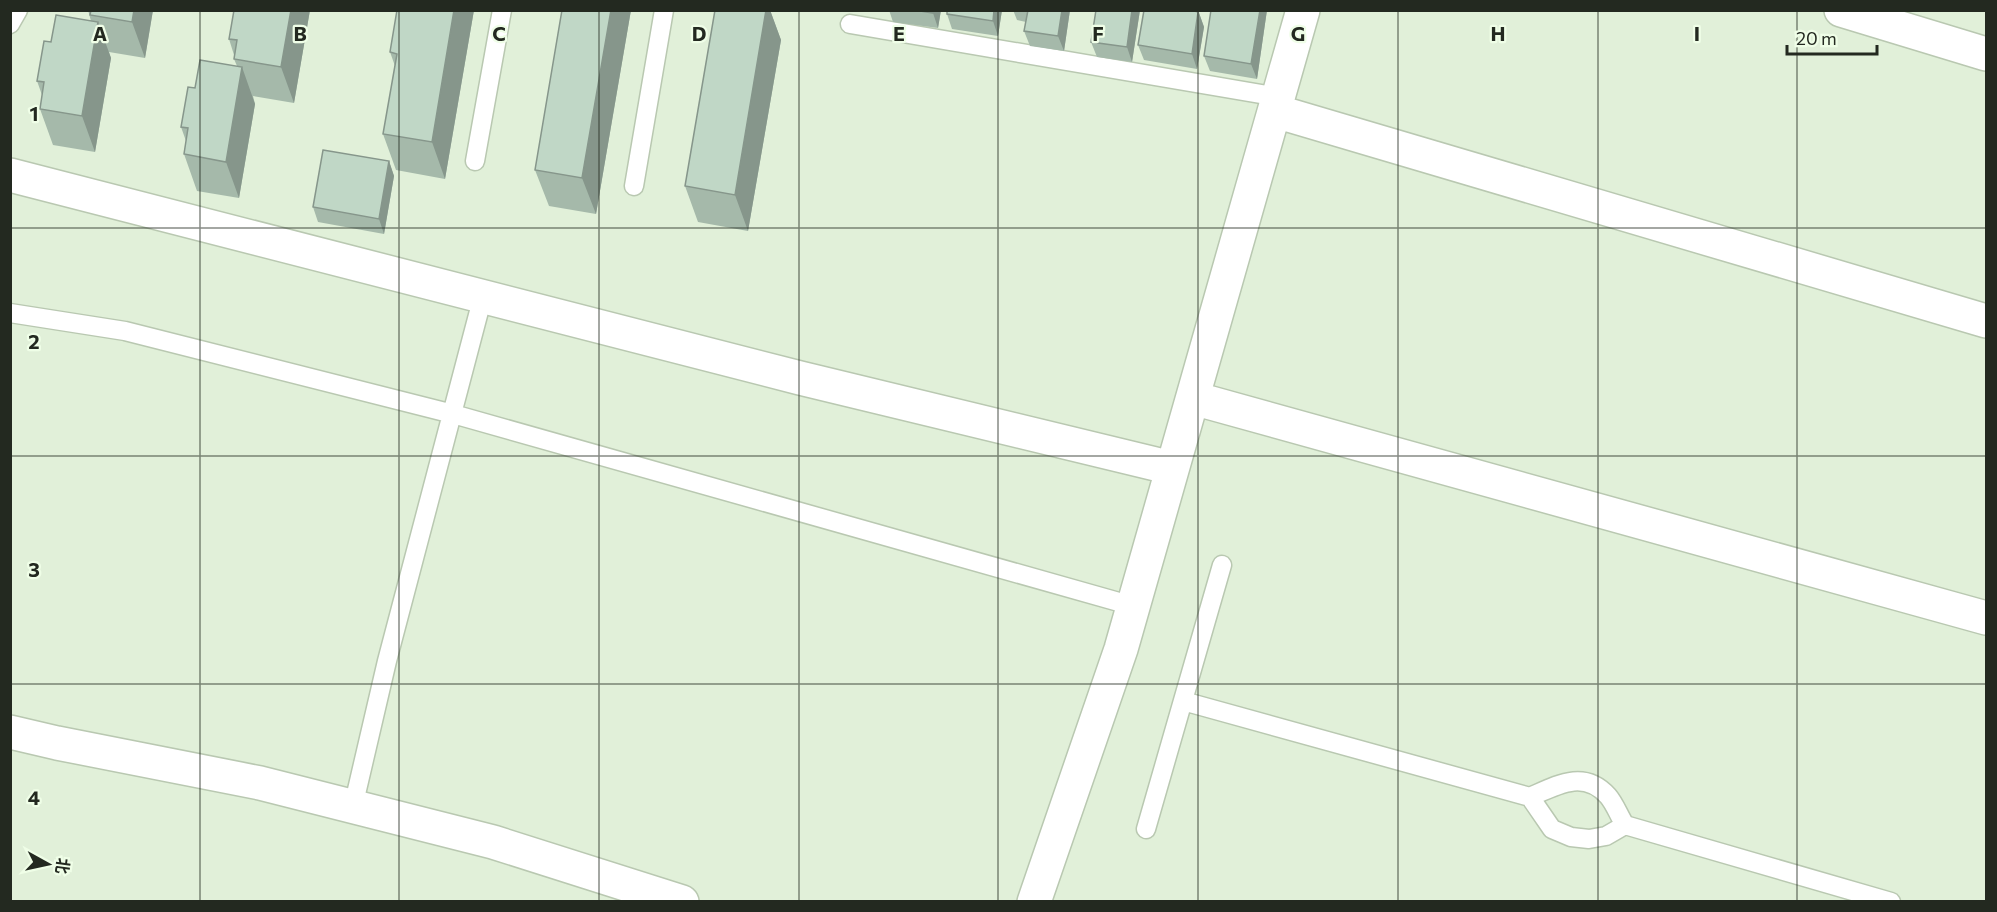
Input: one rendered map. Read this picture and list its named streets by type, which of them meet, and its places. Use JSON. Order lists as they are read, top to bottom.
{
  "scale_bar": "20 m",
  "north": "right",
  "grid": {
    "columns": [
      "A",
      "B",
      "C",
      "D",
      "E",
      "F",
      "G",
      "H",
      "I"
    ],
    "rows": [
      "1",
      "2",
      "3",
      "4"
    ]
  }
}
